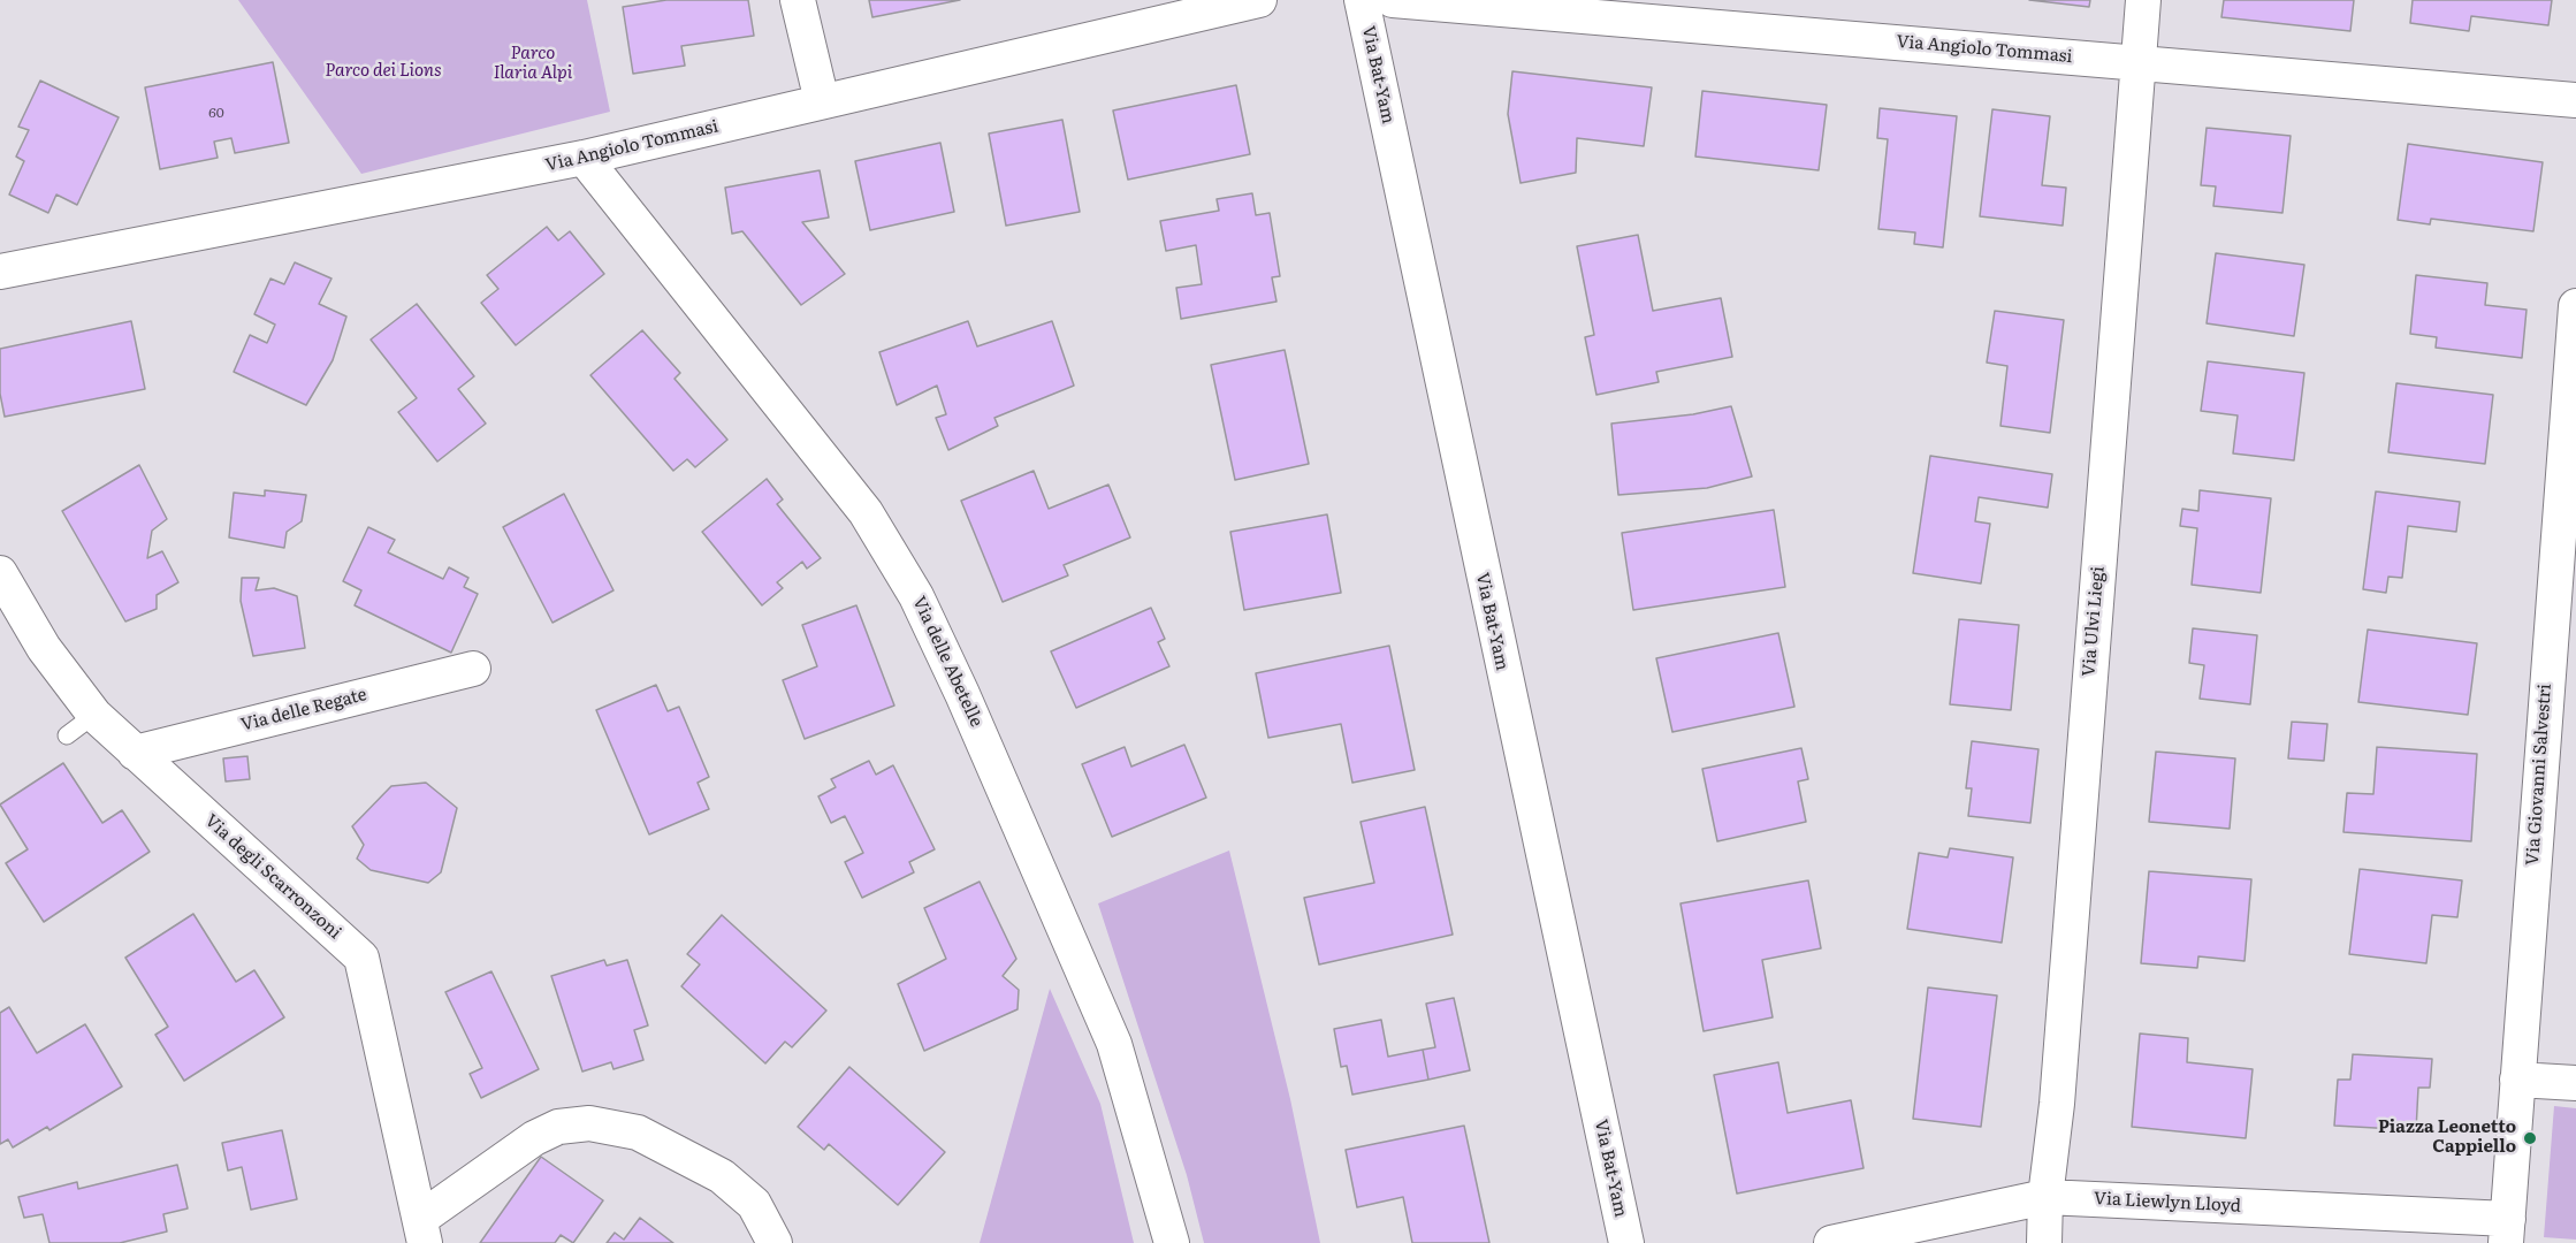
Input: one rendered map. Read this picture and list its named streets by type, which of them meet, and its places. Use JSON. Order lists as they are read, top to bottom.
{
  "streets": {
    "street": [
      "Via Angiolo Tommasi",
      "Via Bat-Yam",
      "Via Ulvi Liegi",
      "Via delle Abetelle",
      "Via delle Regate",
      "Via Giovanni Salvestri",
      "Via degli Scarronzoni",
      "Via Liewlyn Lloyd"
    ]
  },
  "crossings": [
    ["Via Angiolo Tommasi", "Via Ulvi Liegi"],
    ["Via Angiolo Tommasi", "Via delle Abetelle"],
    ["Via Ulvi Liegi", "Via Liewlyn Lloyd"],
    ["Via delle Regate", "Via degli Scarronzoni"],
    ["Via Giovanni Salvestri", "Via Liewlyn Lloyd"]
  ],
  "parks": ["Parco Ilaria Alpi", "Parco dei Lions"],
  "places": ["Piazza Leonetto Cappiello"],
  "house_numbers": ["60"]
}
